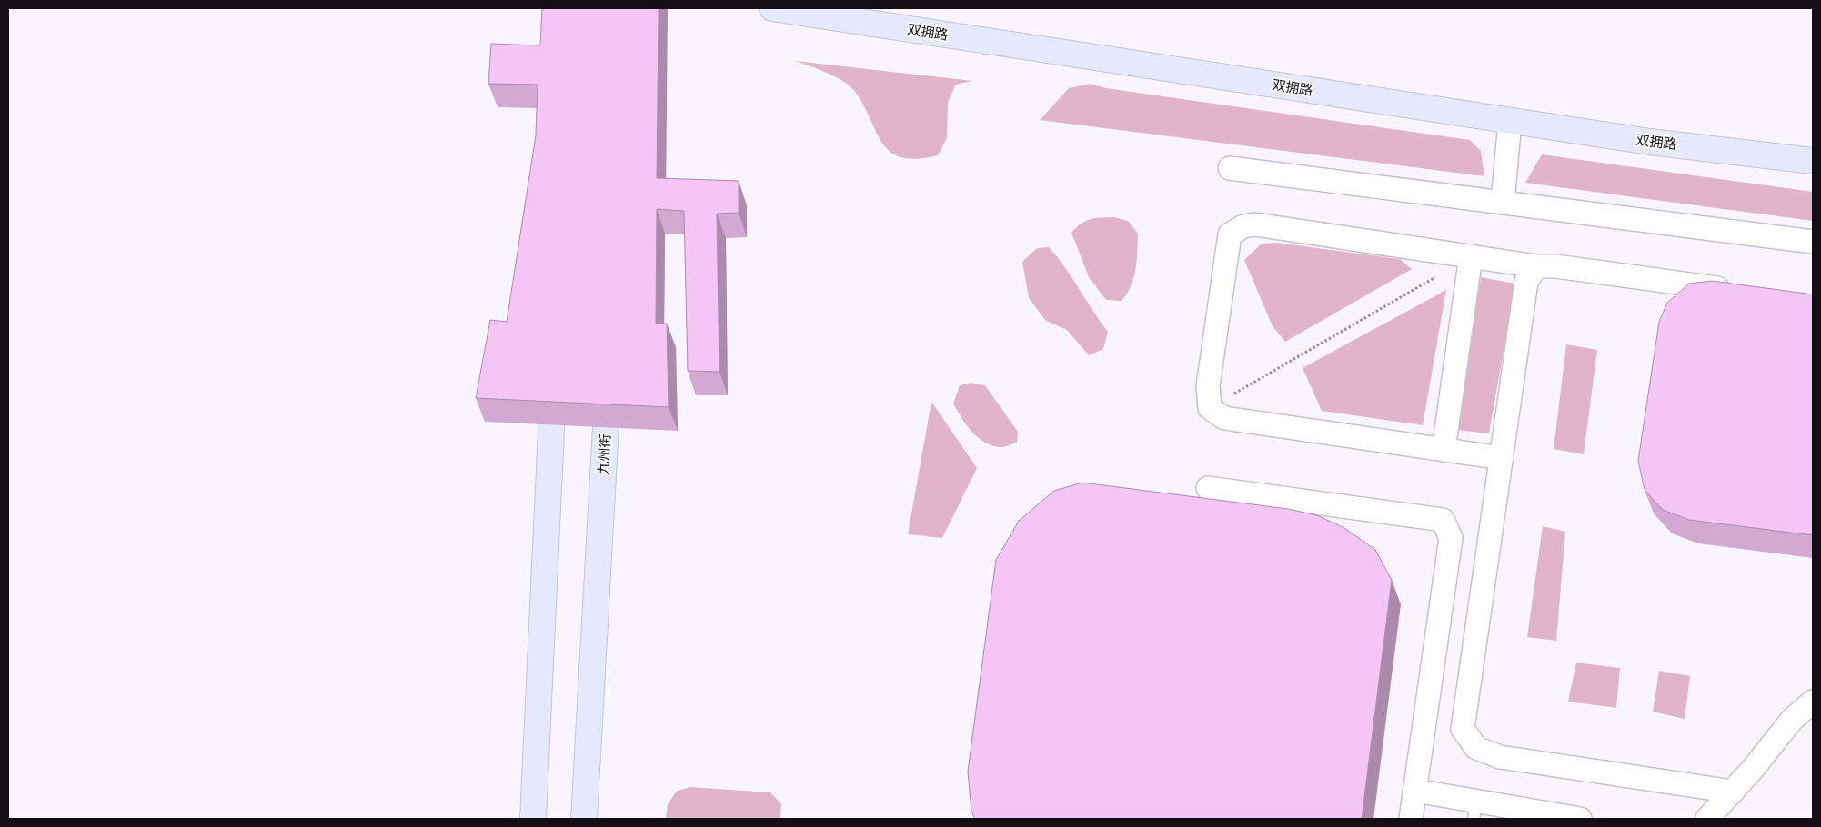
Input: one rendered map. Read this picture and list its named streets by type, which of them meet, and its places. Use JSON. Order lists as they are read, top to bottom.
{
  "streets": {
    "street": ["双拥路", "九州街"]
  }
}
